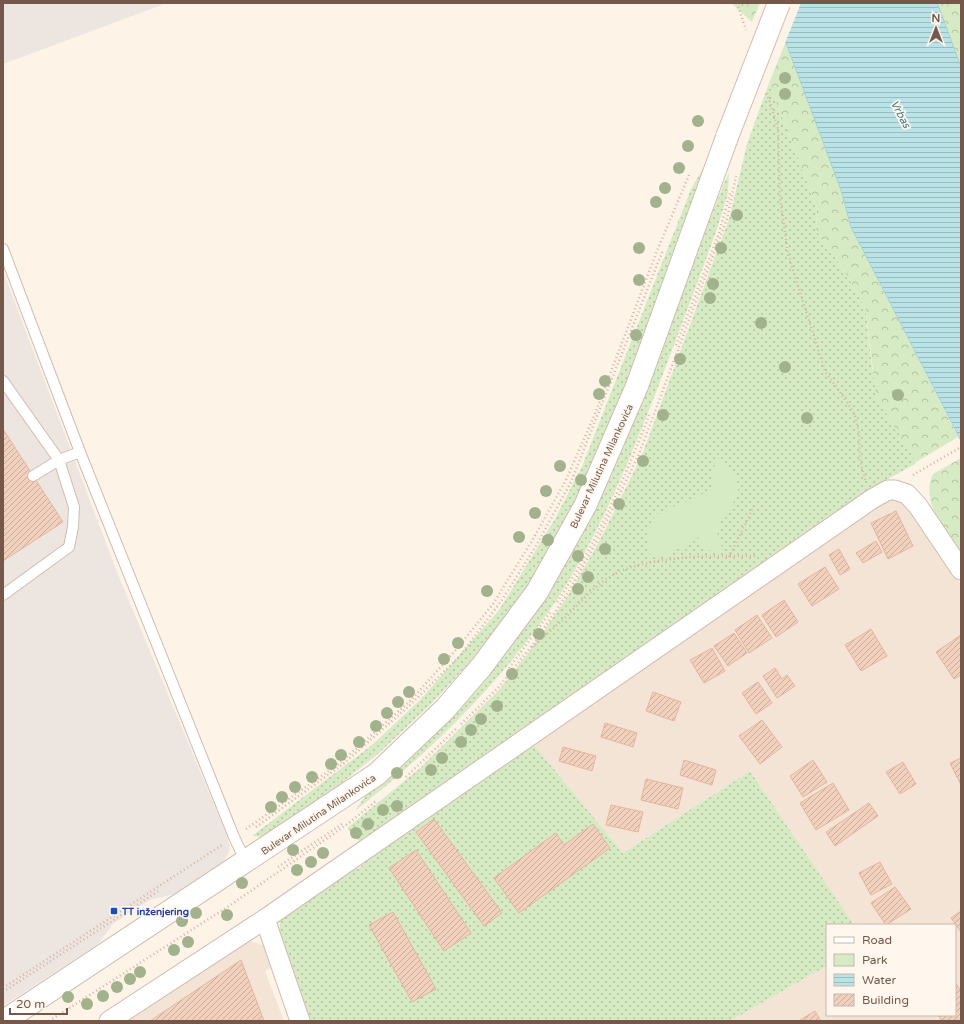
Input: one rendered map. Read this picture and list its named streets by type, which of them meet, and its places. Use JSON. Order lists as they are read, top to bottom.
{
  "streets": {
    "street": ["Bulevar Milutina Milankovića"]
  },
  "water": ["Vrbas"],
  "places": {
    "transit": ["TT inženjering"]
  },
  "legend": [
    "Road",
    "Park",
    "Water",
    "Building"
  ],
  "scale_bar": "20 m",
  "north": "top"
}
